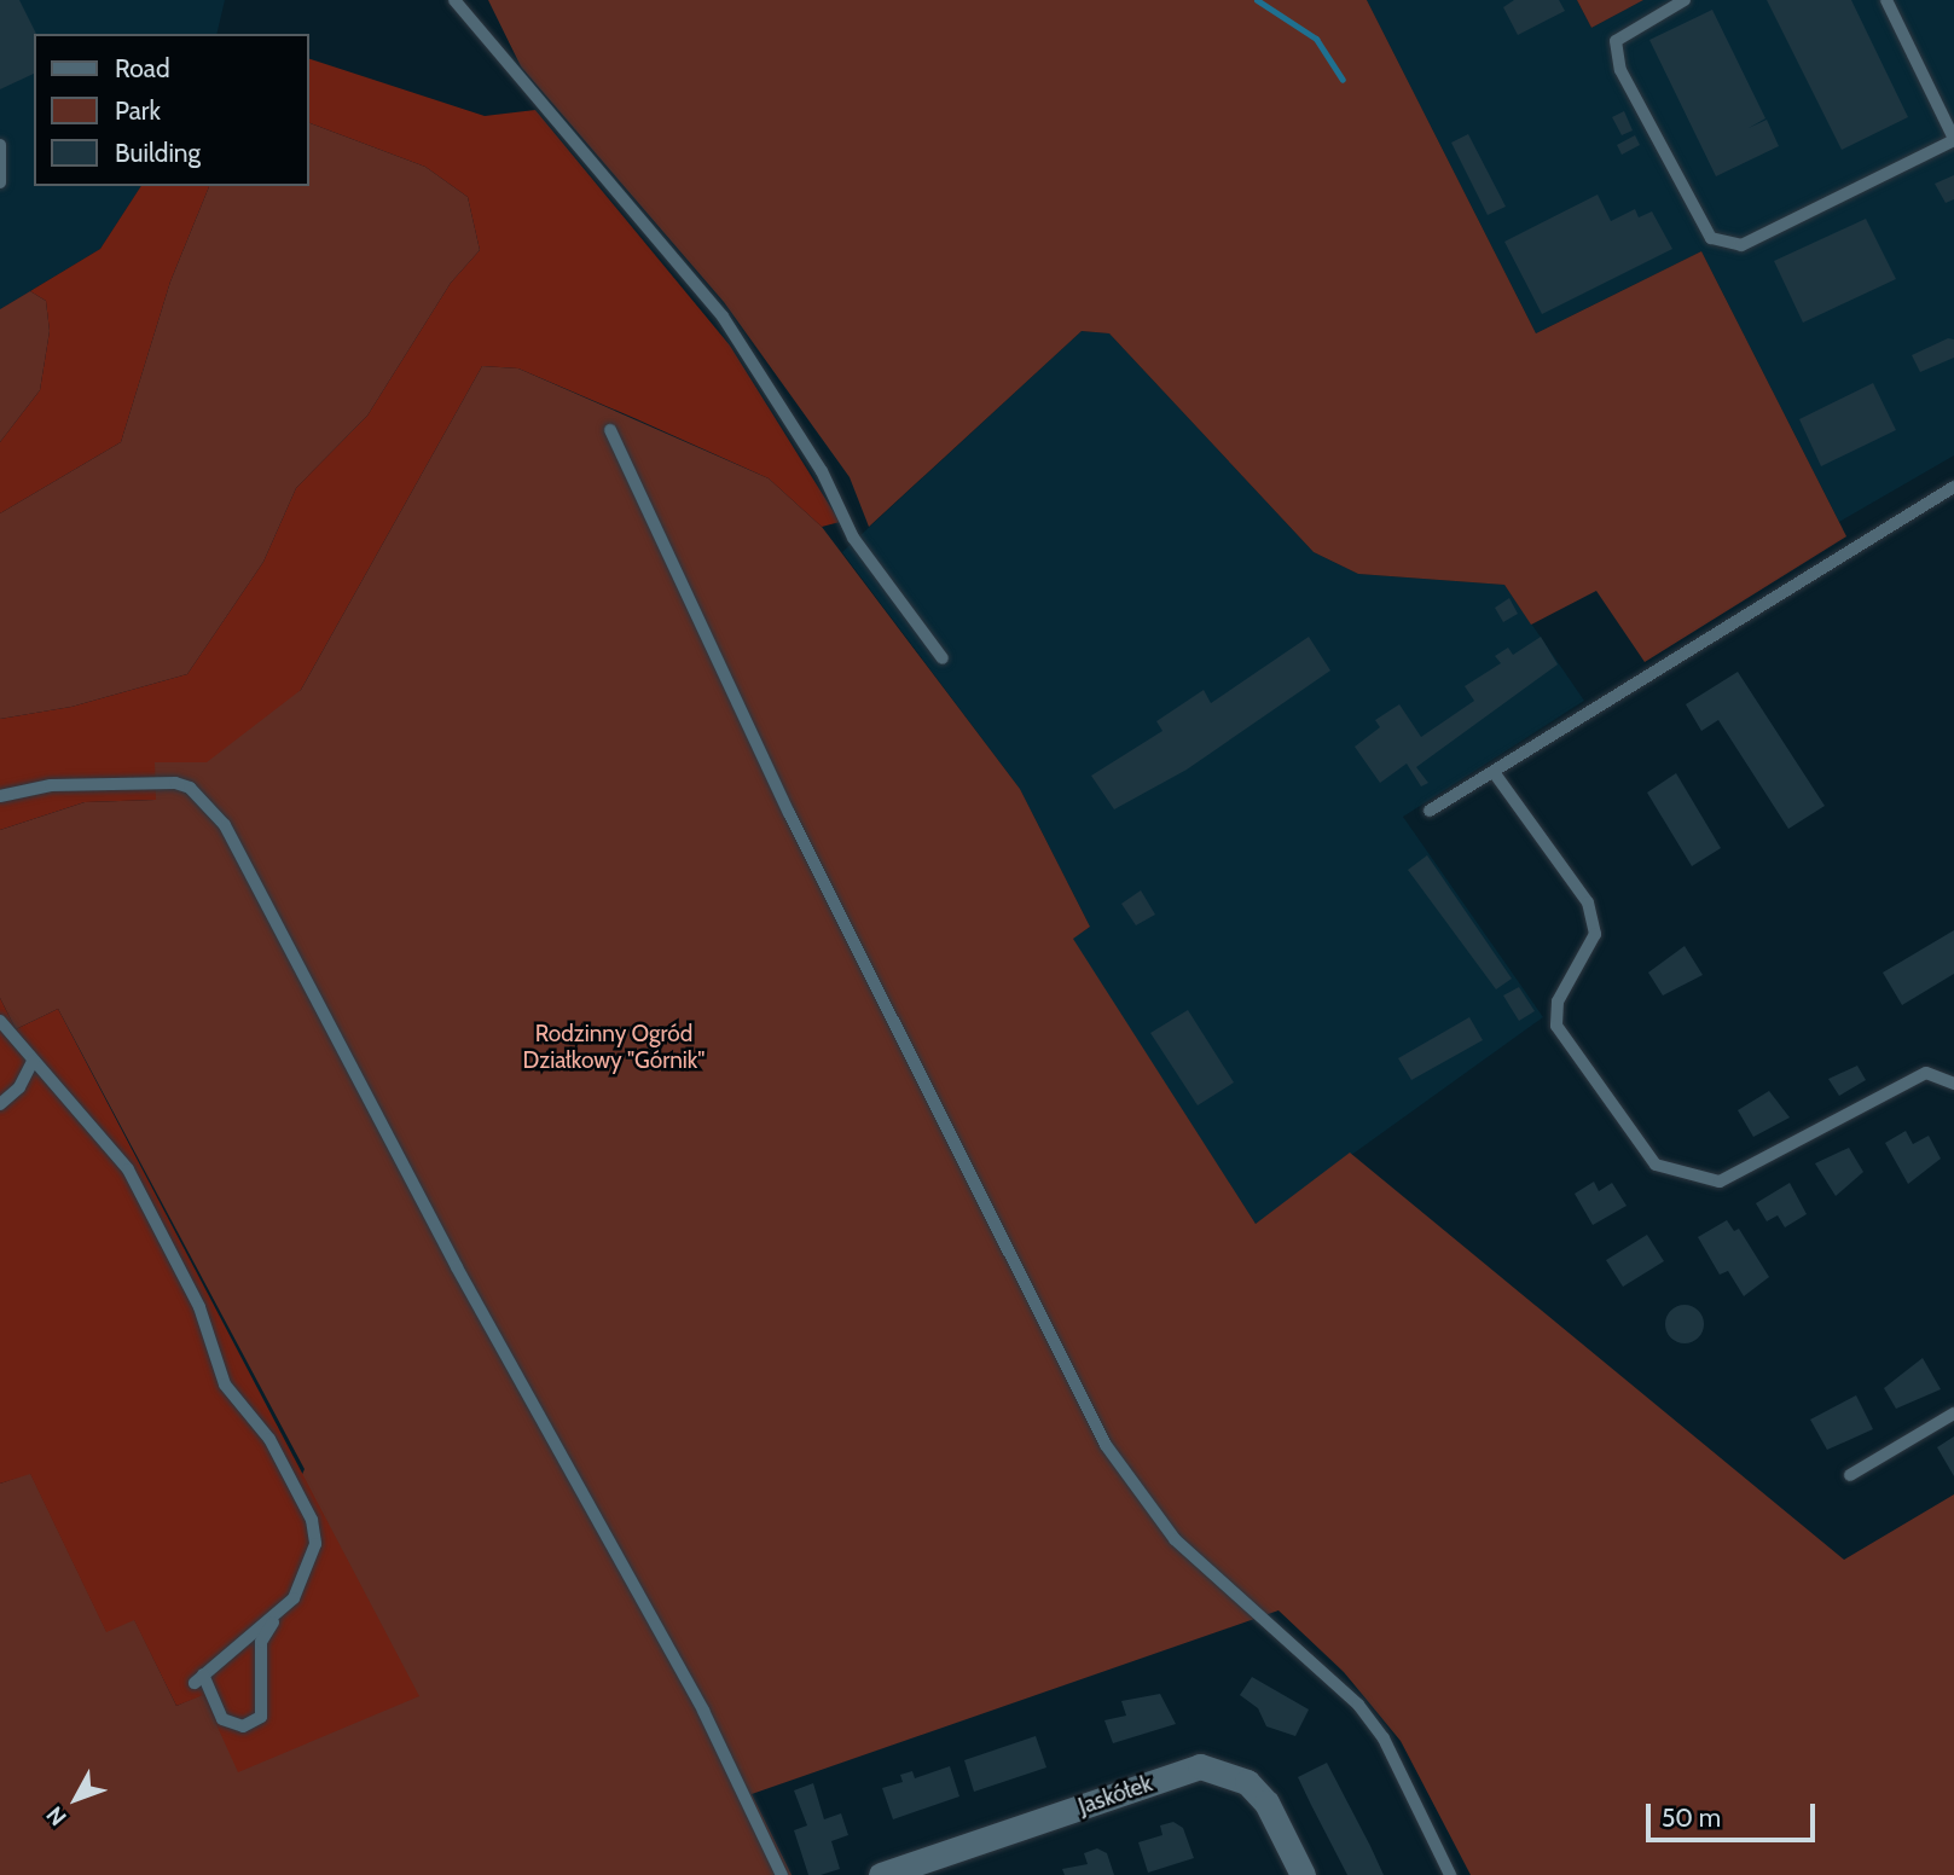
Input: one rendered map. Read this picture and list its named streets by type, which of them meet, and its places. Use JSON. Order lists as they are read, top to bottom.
{
  "streets": {
    "street": ["Jaskółek"]
  },
  "parks": ["Rodzinny Ogród Działkowy \"Górnik\""],
  "legend": ["Road", "Park", "Building"],
  "scale_bar": "50 m",
  "north": "bottom left"
}
